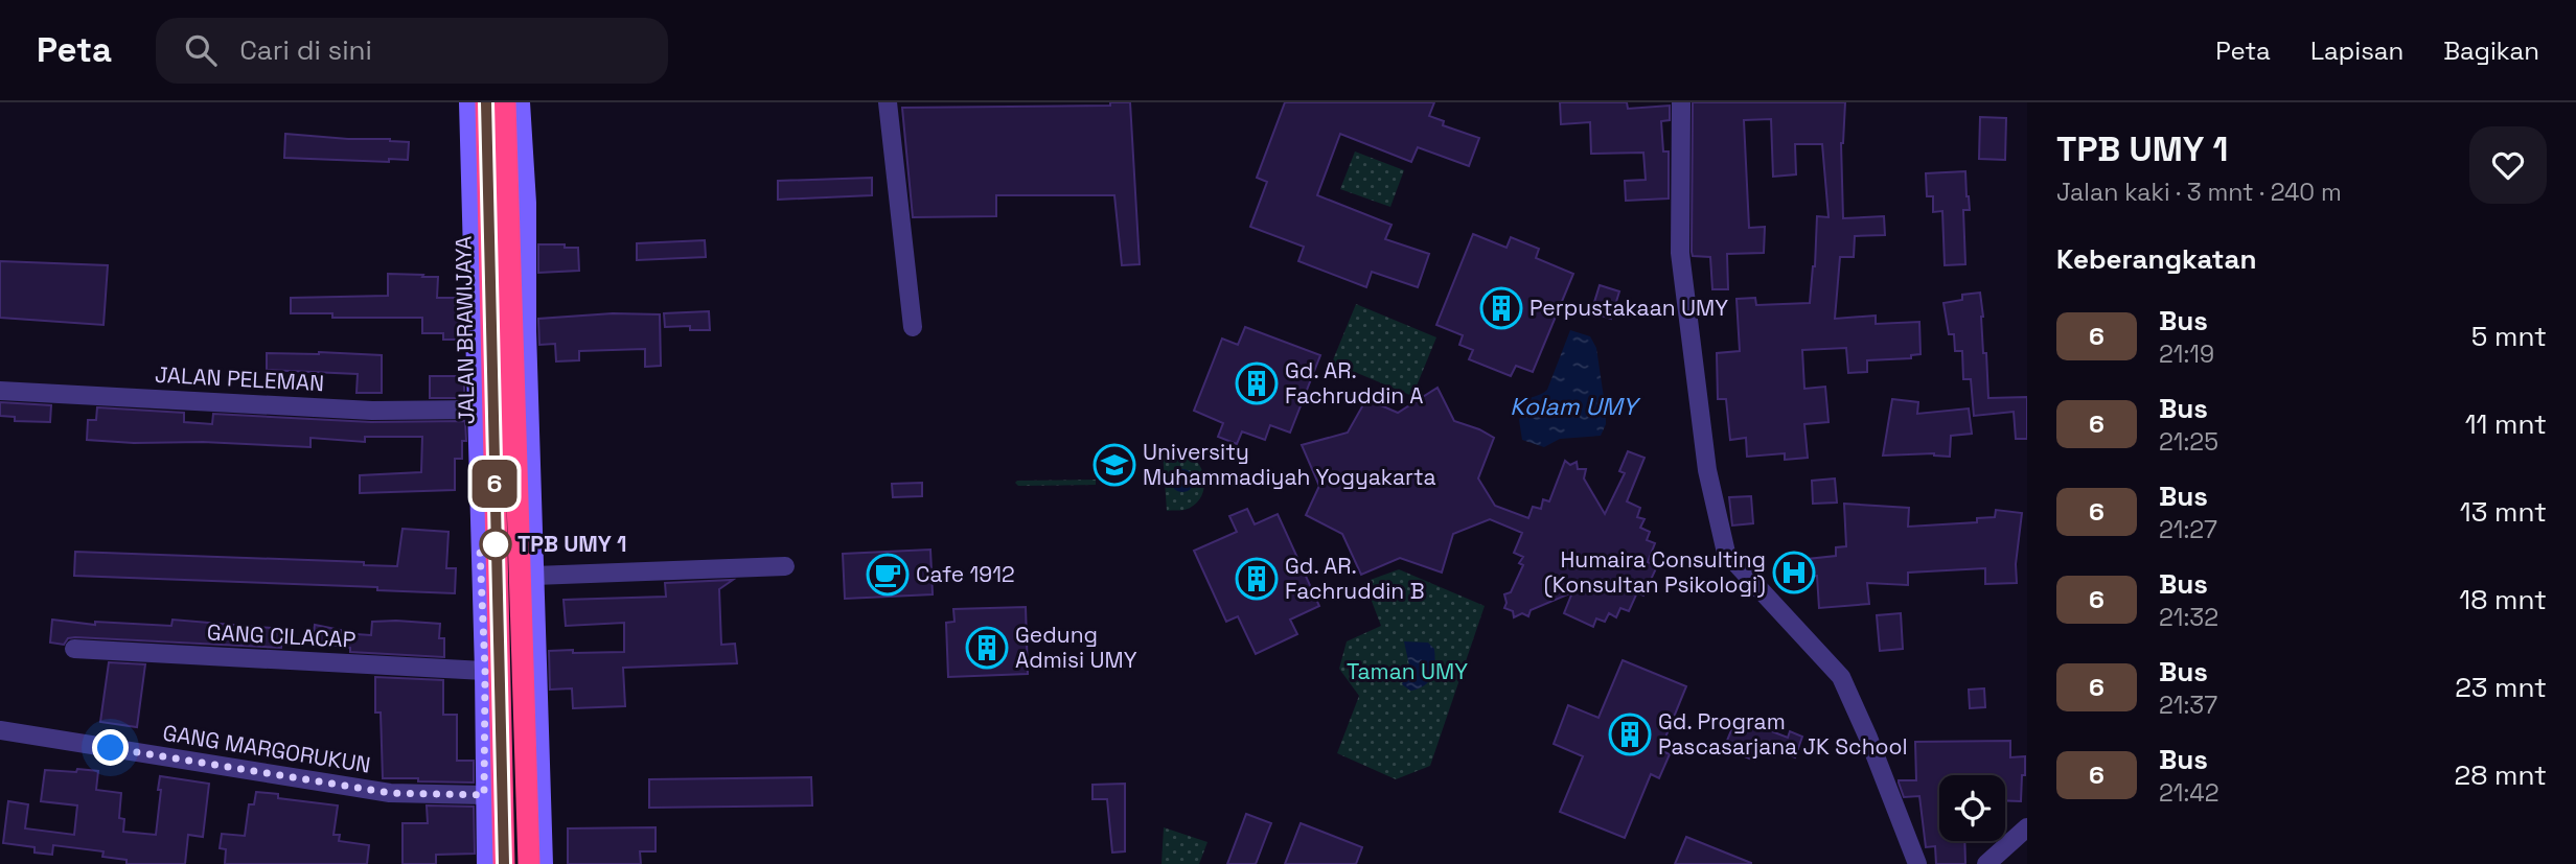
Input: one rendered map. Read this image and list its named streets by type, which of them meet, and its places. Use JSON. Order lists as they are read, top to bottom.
{
  "streets": {
    "highway": ["JALAN BRAWIJAYA"],
    "street": ["JALAN PELEMAN", "GANG CILACAP", "GANG MARGORUKUN"]
  },
  "water": ["Kolam UMY"],
  "parks": ["Taman UMY"],
  "places": {
    "building": [
      "Perpustakaan UMY",
      "Gd. AR. Fachruddin A",
      "Gd. AR. Fachruddin B",
      "Gedung Admisi UMY",
      "Gd. Program Pascasarjana JK School"
    ],
    "school or university": ["University Muhammadiyah Yogyakarta"],
    "other": ["TPB UMY 1"],
    "hospital": ["Humaira Consulting (Konsultan Psikologi)"],
    "cafe": ["Cafe 1912"]
  },
  "lines": ["bus line 6"],
  "page": {
    "header": "Peta",
    "search": "Cari di sini",
    "nav": ["Peta", "Lapisan", "Bagikan"],
    "on_map": "6",
    "heading": [
      ["TPB UMY 1", "Jalan kaki · 3 mnt · 240 m"],
      "Keberangkatan"
    ],
    "list": [
      {
        "mark": "6",
        "name": "Bus",
        "note": "21:19",
        "value": "5 mnt"
      },
      {
        "mark": "6",
        "name": "Bus",
        "note": "21:25",
        "value": "11 mnt"
      },
      {
        "mark": "6",
        "name": "Bus",
        "note": "21:27",
        "value": "13 mnt"
      },
      {
        "mark": "6",
        "name": "Bus",
        "note": "21:32",
        "value": "18 mnt"
      },
      {
        "mark": "6",
        "name": "Bus",
        "note": "21:37",
        "value": "23 mnt"
      },
      {
        "mark": "6",
        "name": "Bus",
        "note": "21:42",
        "value": "28 mnt"
      }
    ]
  }
}
